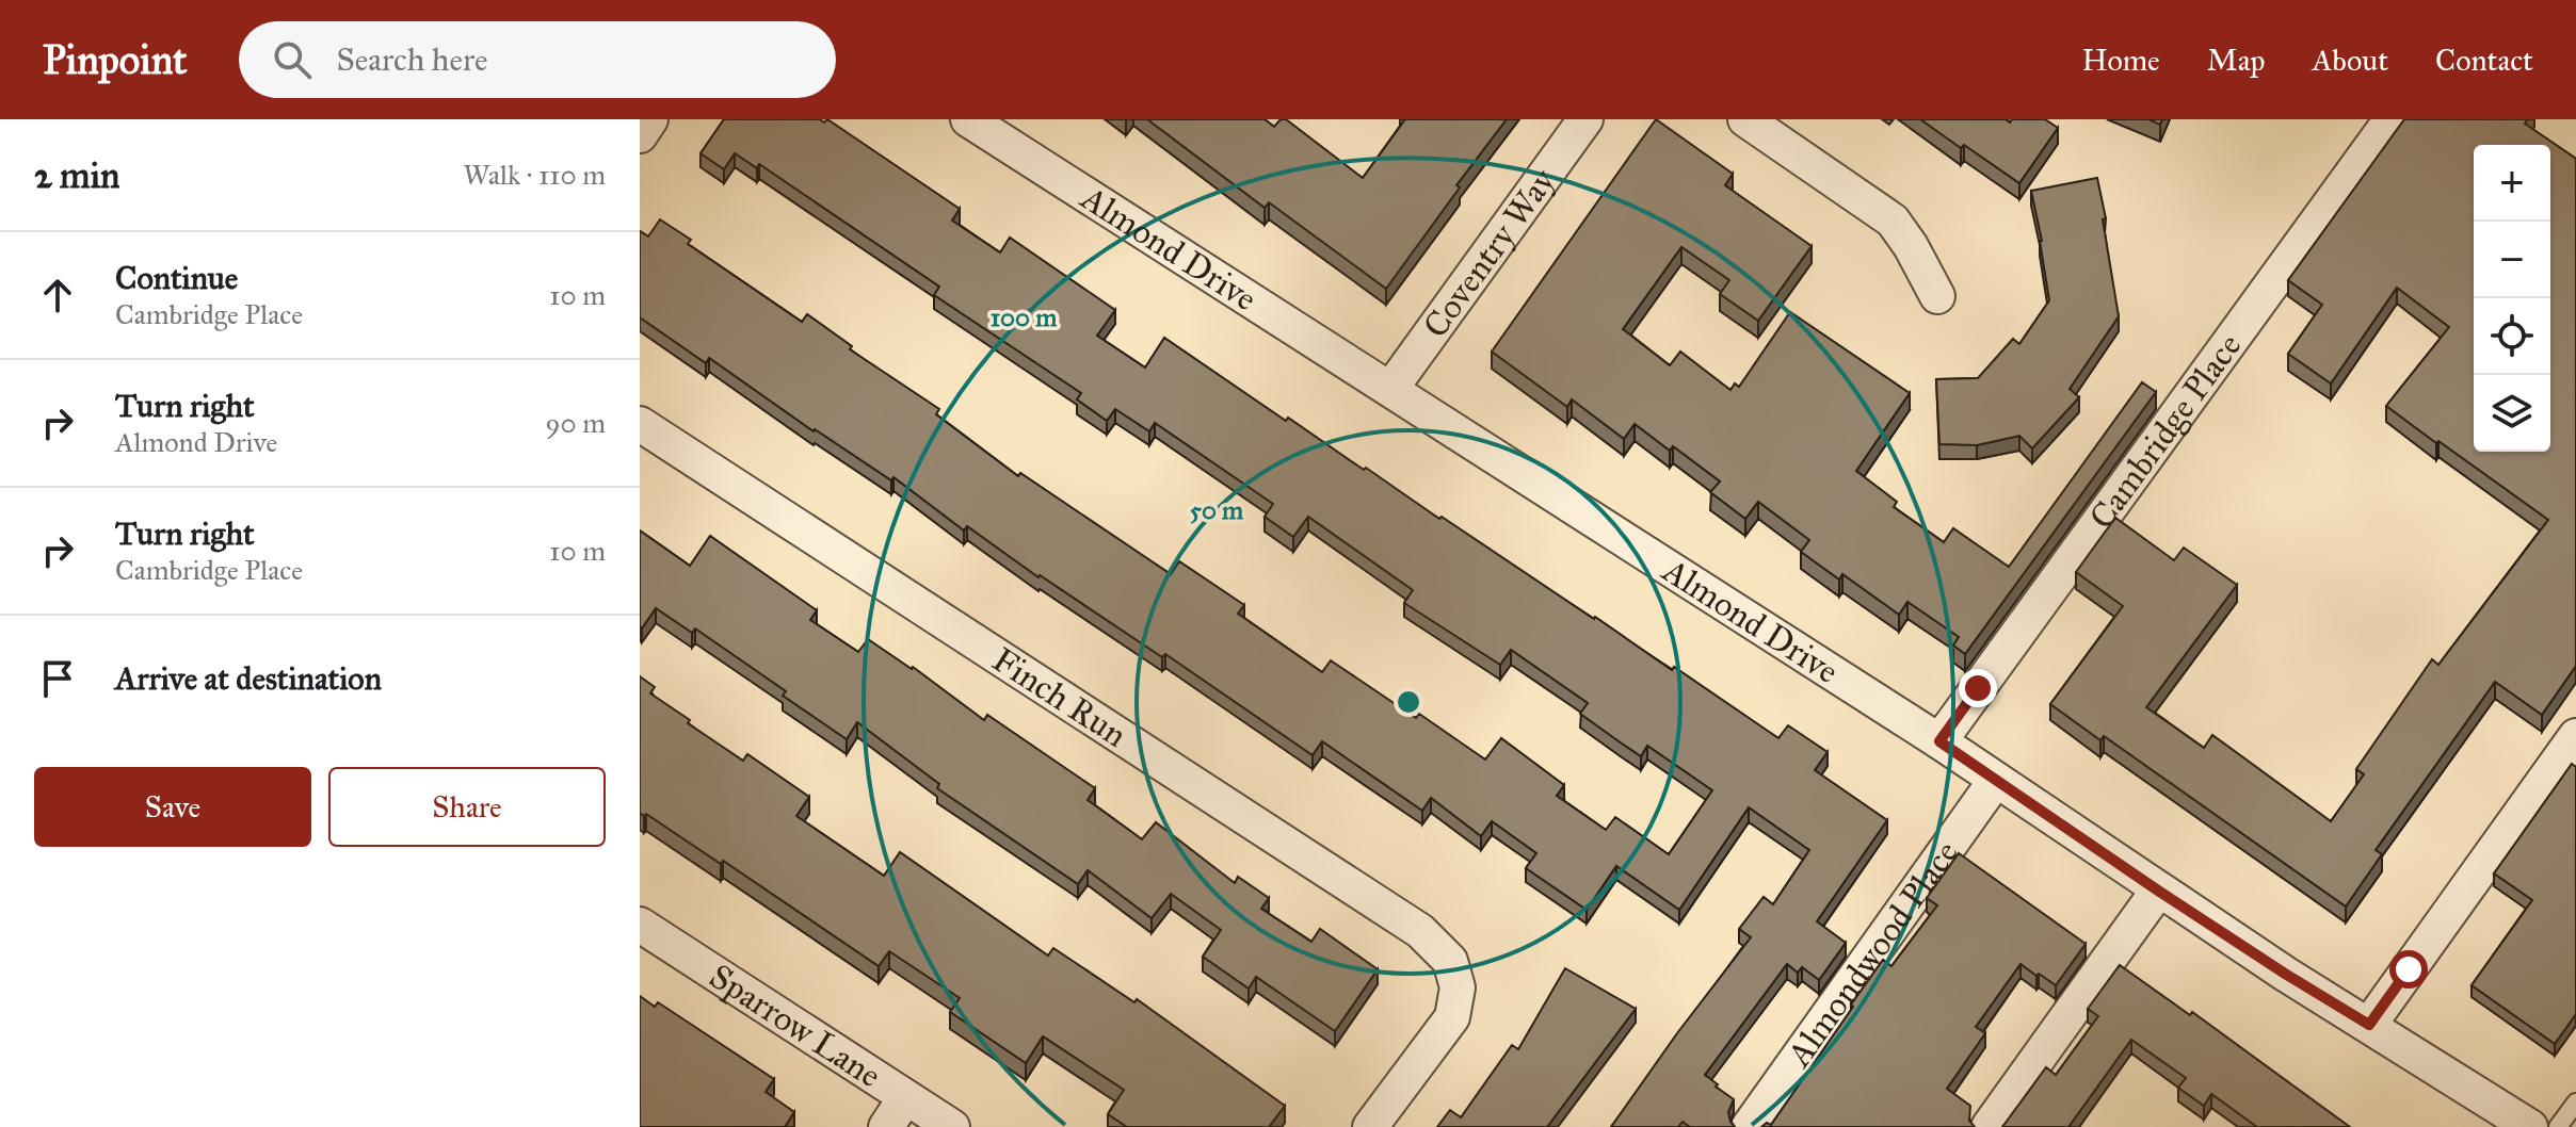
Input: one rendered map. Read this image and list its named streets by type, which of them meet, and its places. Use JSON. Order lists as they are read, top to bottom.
{
  "streets": {
    "street": [
      "Almond Drive",
      "Coventry Way",
      "Cambridge Place",
      "Finch Run",
      "Almondwood Place",
      "Sparrow Lane"
    ]
  },
  "crossings": [
    ["Almond Drive", "Coventry Way"],
    ["Almond Drive", "Cambridge Place"],
    ["Almond Drive", "Almondwood Place"]
  ],
  "page": {
    "header": "Pinpoint",
    "search": "Search here",
    "nav": [
      "Home",
      "Map",
      "About",
      "Contact"
    ],
    "heading": ["2 min", "Walk · 110 m"],
    "map_buttons": ["+", "−"],
    "list": [
      ["Continue", "Cambridge Place", "10 m"],
      ["Turn right", "Almond Drive", "90 m"],
      ["Turn right", "Cambridge Place", "10 m"],
      "Arrive at destination"
    ],
    "buttons": ["Save", "Share"]
  },
  "rings": ["100 m", "50 m"]
}
